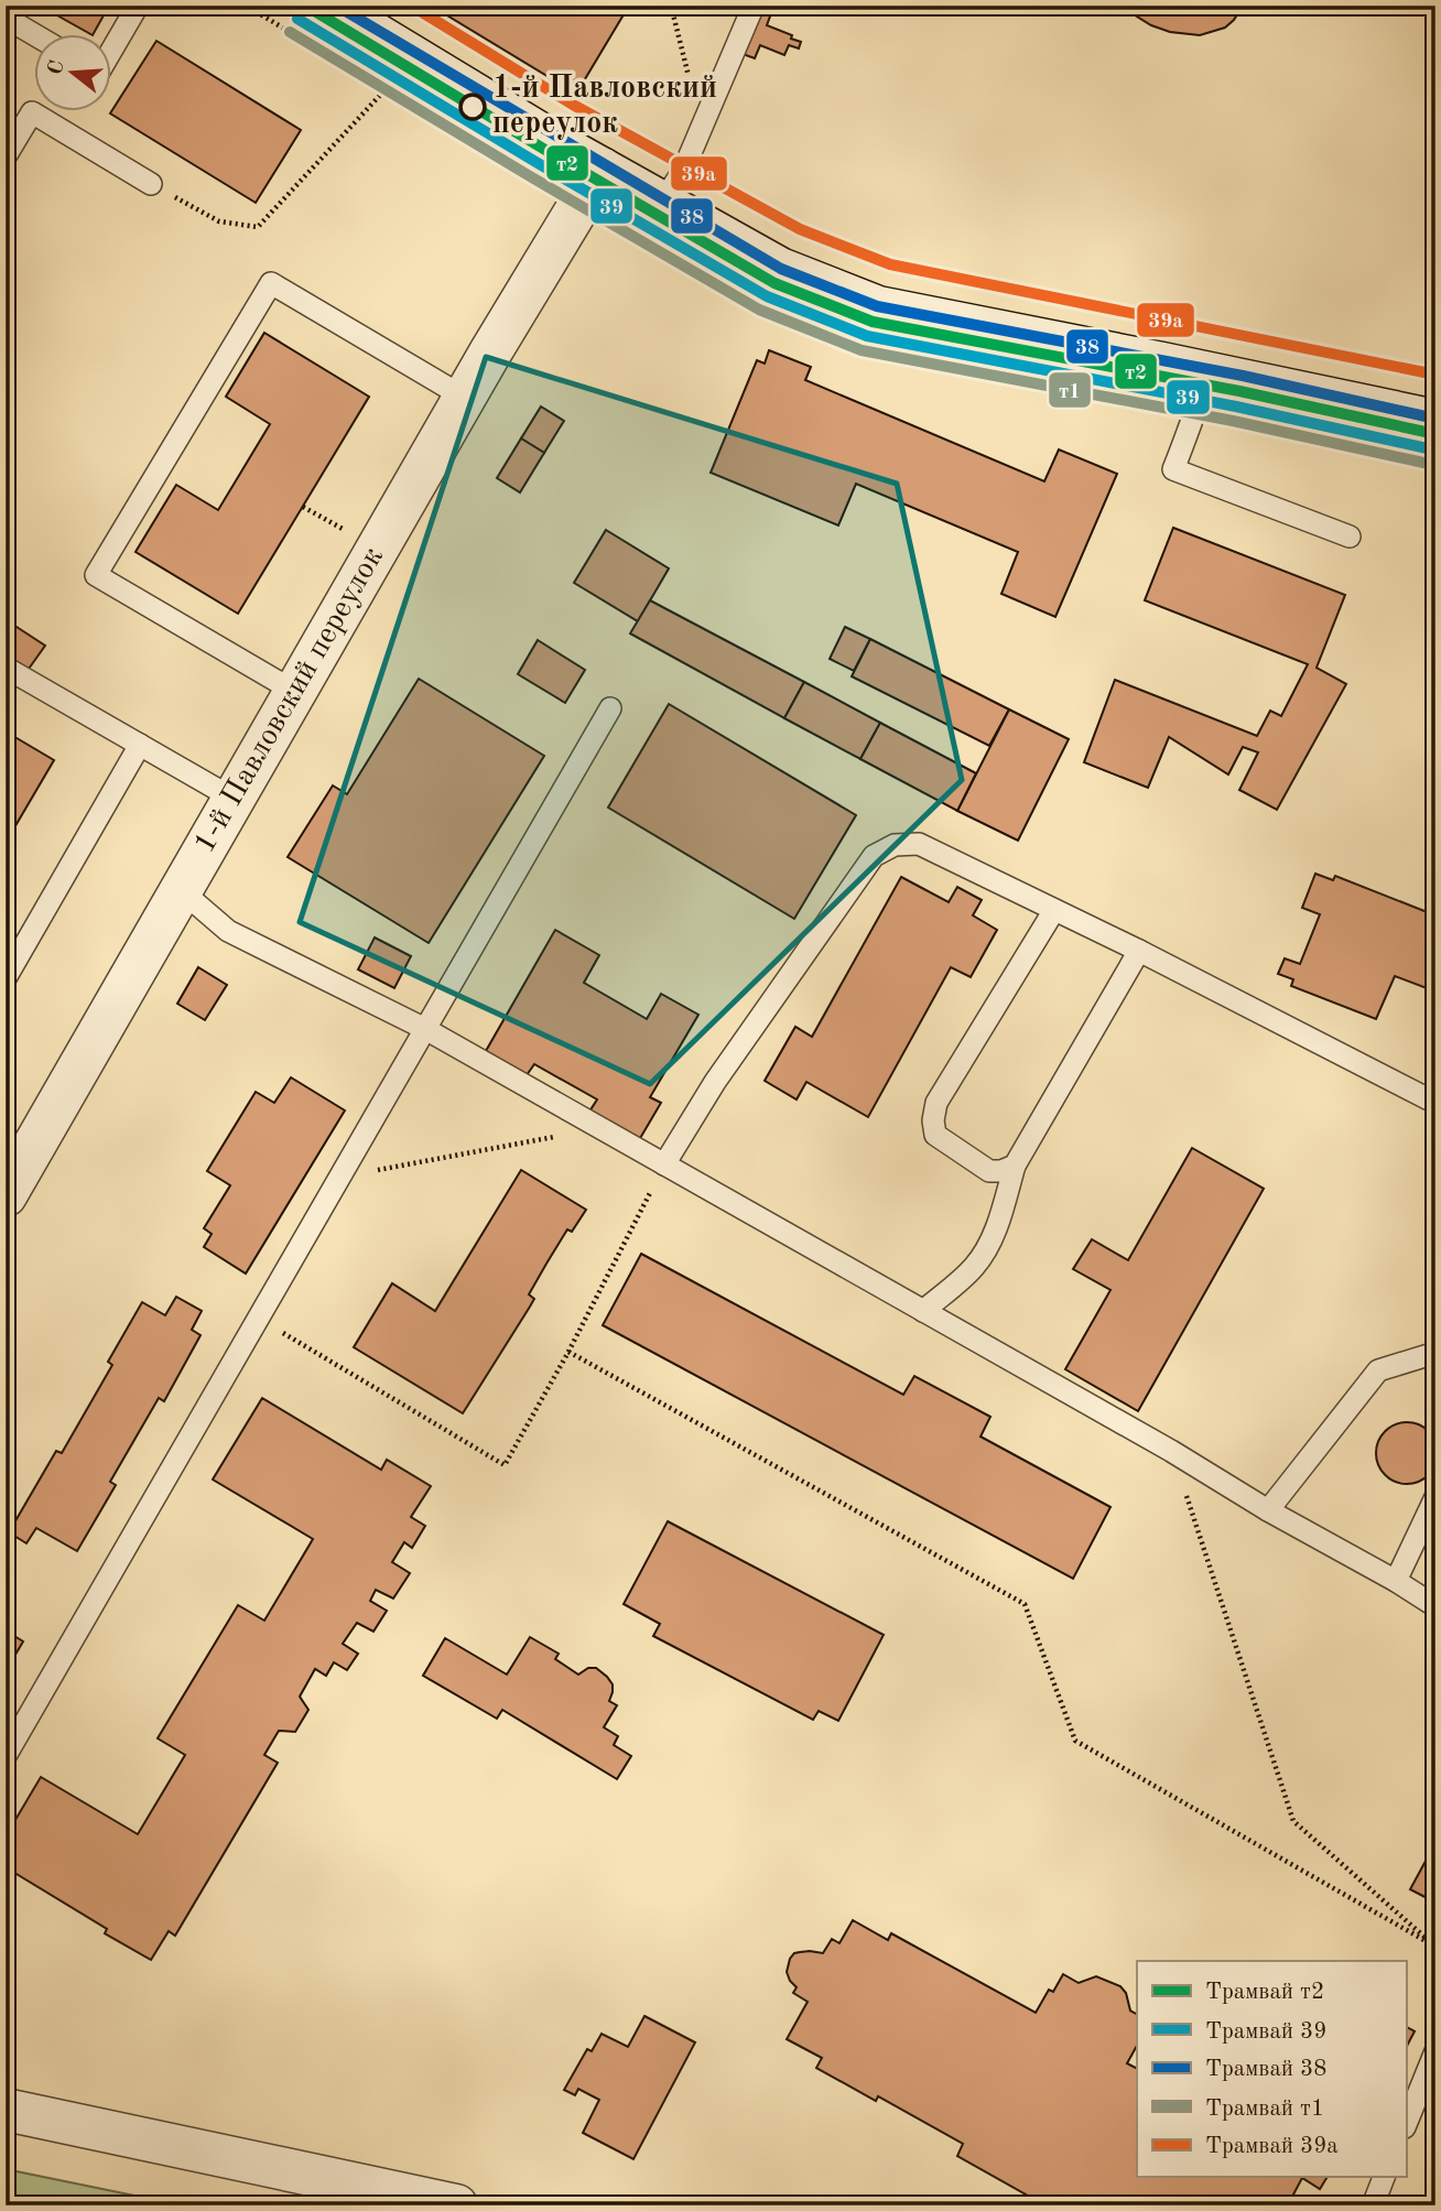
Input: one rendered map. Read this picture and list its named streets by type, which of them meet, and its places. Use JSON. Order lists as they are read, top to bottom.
{
  "streets": {
    "street": ["1-й Павловский переулок"]
  },
  "places": ["1-й Павловский переулок"],
  "lines": [
    "tram line т2",
    "tram line 38",
    "tram line 39а",
    "tram line 39",
    "tram line т1"
  ],
  "legend": [
    "Трамвай т2",
    "Трамвай 39",
    "Трамвай 38",
    "Трамвай т1",
    "Трамвай 39а"
  ],
  "north": "left"
}
